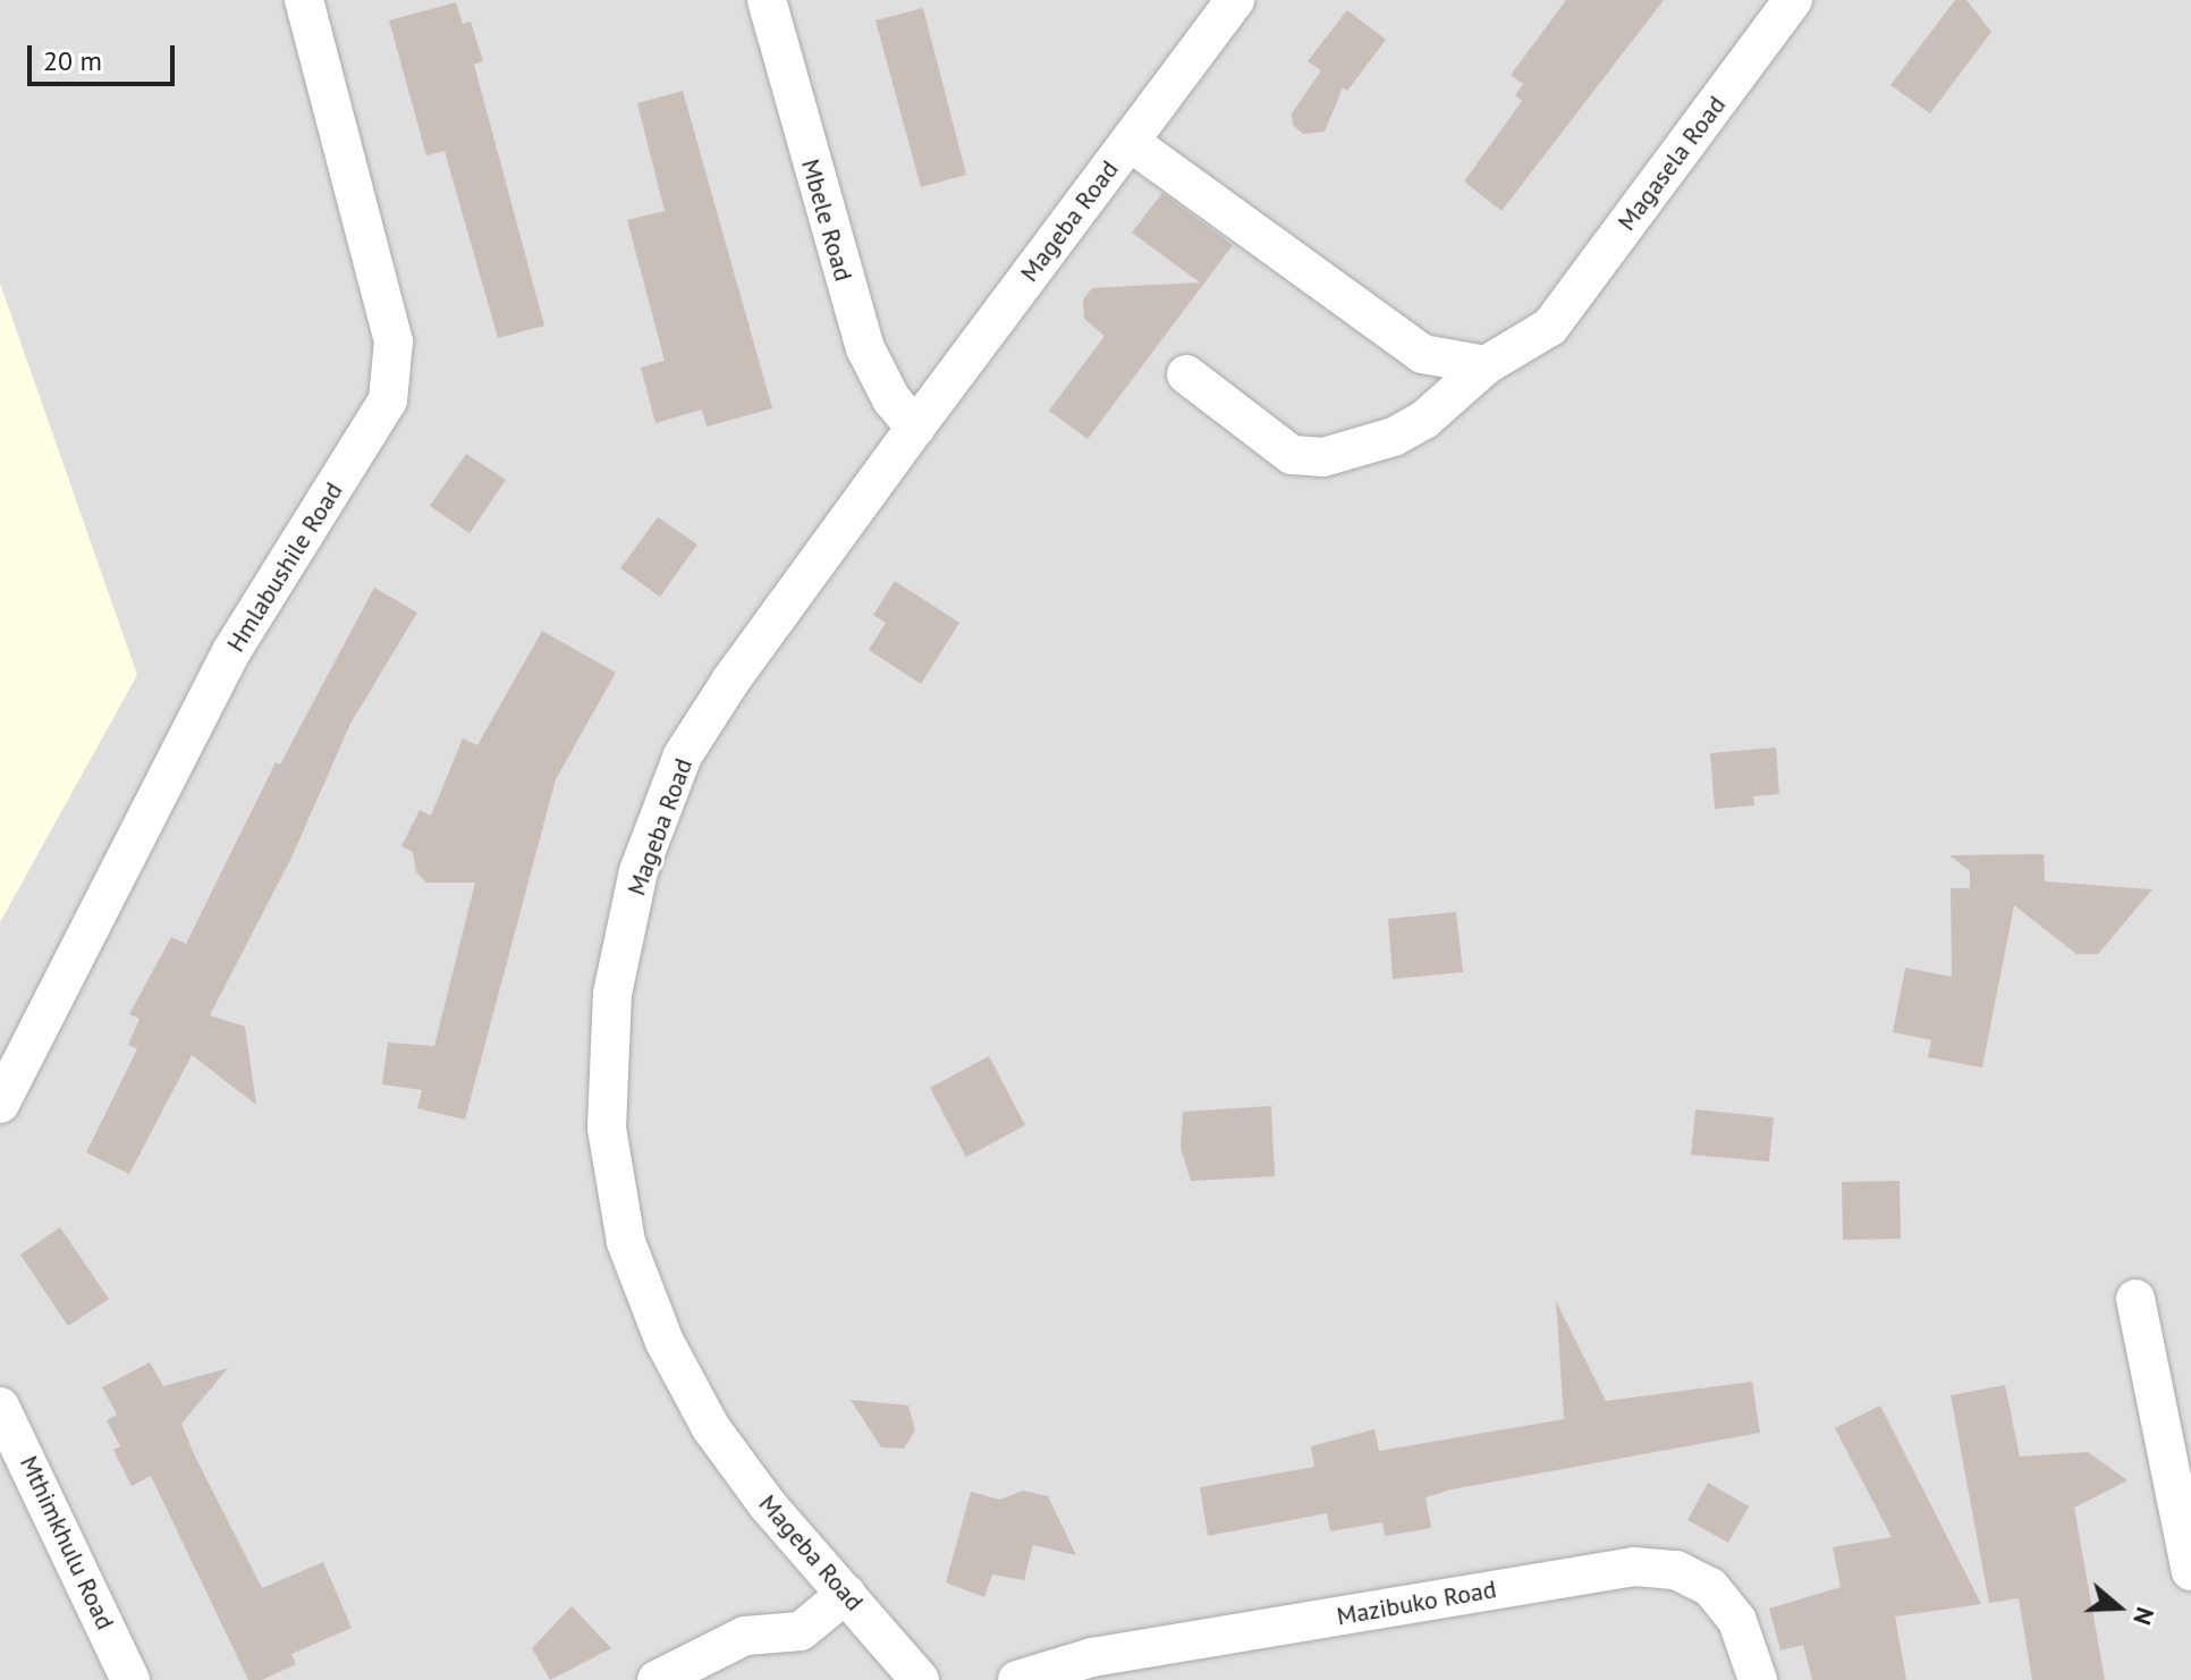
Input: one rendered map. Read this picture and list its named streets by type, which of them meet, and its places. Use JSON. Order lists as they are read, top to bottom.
{
  "streets": {
    "street": [
      "Magasela Road",
      "Mbele Road",
      "Mageba Road",
      "Hmlabushile Road",
      "Mthimkhulu Road",
      "Mazibuko Road"
    ]
  },
  "crossings": [
    ["Mbele Road", "Mageba Road"]
  ],
  "scale_bar": "20 m",
  "north": "right"
}
